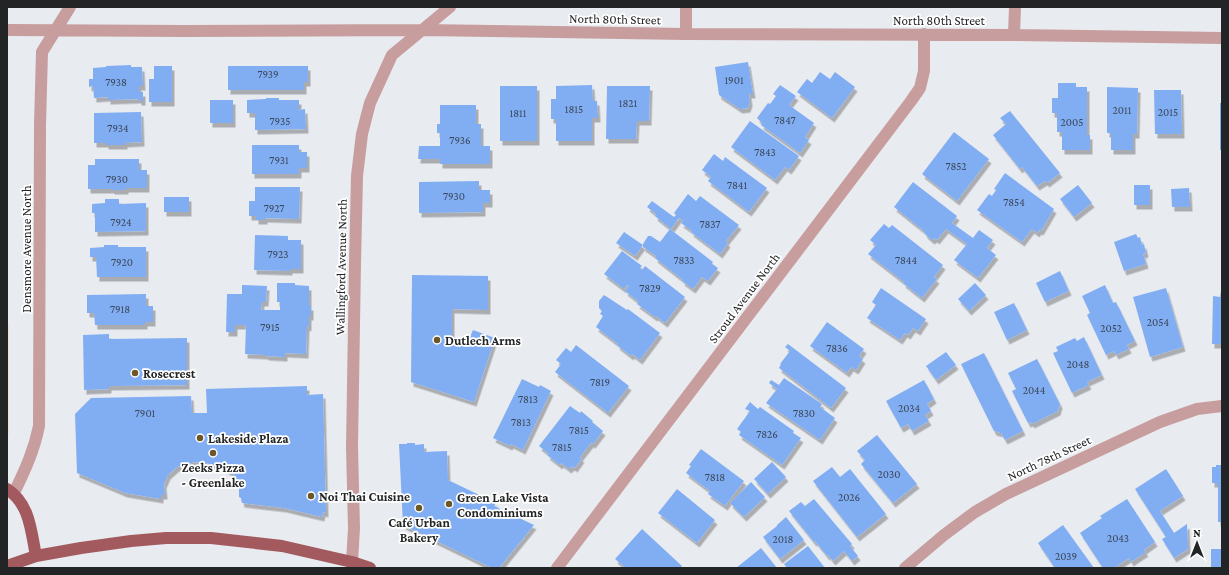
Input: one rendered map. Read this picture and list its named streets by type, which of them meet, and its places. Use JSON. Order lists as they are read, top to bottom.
{
  "streets": {
    "street": [
      "North 80th Street",
      "Densmore Avenue North",
      "Wallingford Avenue North",
      "Stroud Avenue North",
      "North 78th Street"
    ]
  },
  "crossings": [
    ["North 80th Street", "Densmore Avenue North"],
    ["North 80th Street", "Wallingford Avenue North"],
    ["North 80th Street", "Stroud Avenue North"]
  ],
  "places": [
    "Dutlech Arms",
    "Rosecrest",
    "Lakeside Plaza",
    "Zeeks Pizza - Greenlake",
    "Noi Thai Cuisine",
    "Green Lake Vista Condominiums",
    "Café Urban Bakery"
  ],
  "house_numbers": [
    "7939",
    "1901",
    "7938",
    "1821",
    "1815",
    "2011",
    "2015",
    "1811",
    "7847",
    "7935",
    "2005",
    "7934",
    "7936",
    "7843",
    "7931",
    "7852",
    "7930",
    "7841",
    "7930",
    "7854",
    "7927",
    "7924",
    "7837",
    "7923",
    "7833",
    "7844",
    "7920",
    "7829",
    "7918",
    "2054",
    "7915",
    "2052",
    "7836",
    "2048",
    "7819",
    "2044",
    "7813",
    "2034",
    "7901",
    "7830",
    "7813",
    "7815",
    "7826",
    "7815",
    "2030",
    "7818",
    "2026",
    "2043",
    "2018",
    "2039"
  ],
  "north": "top"
}
